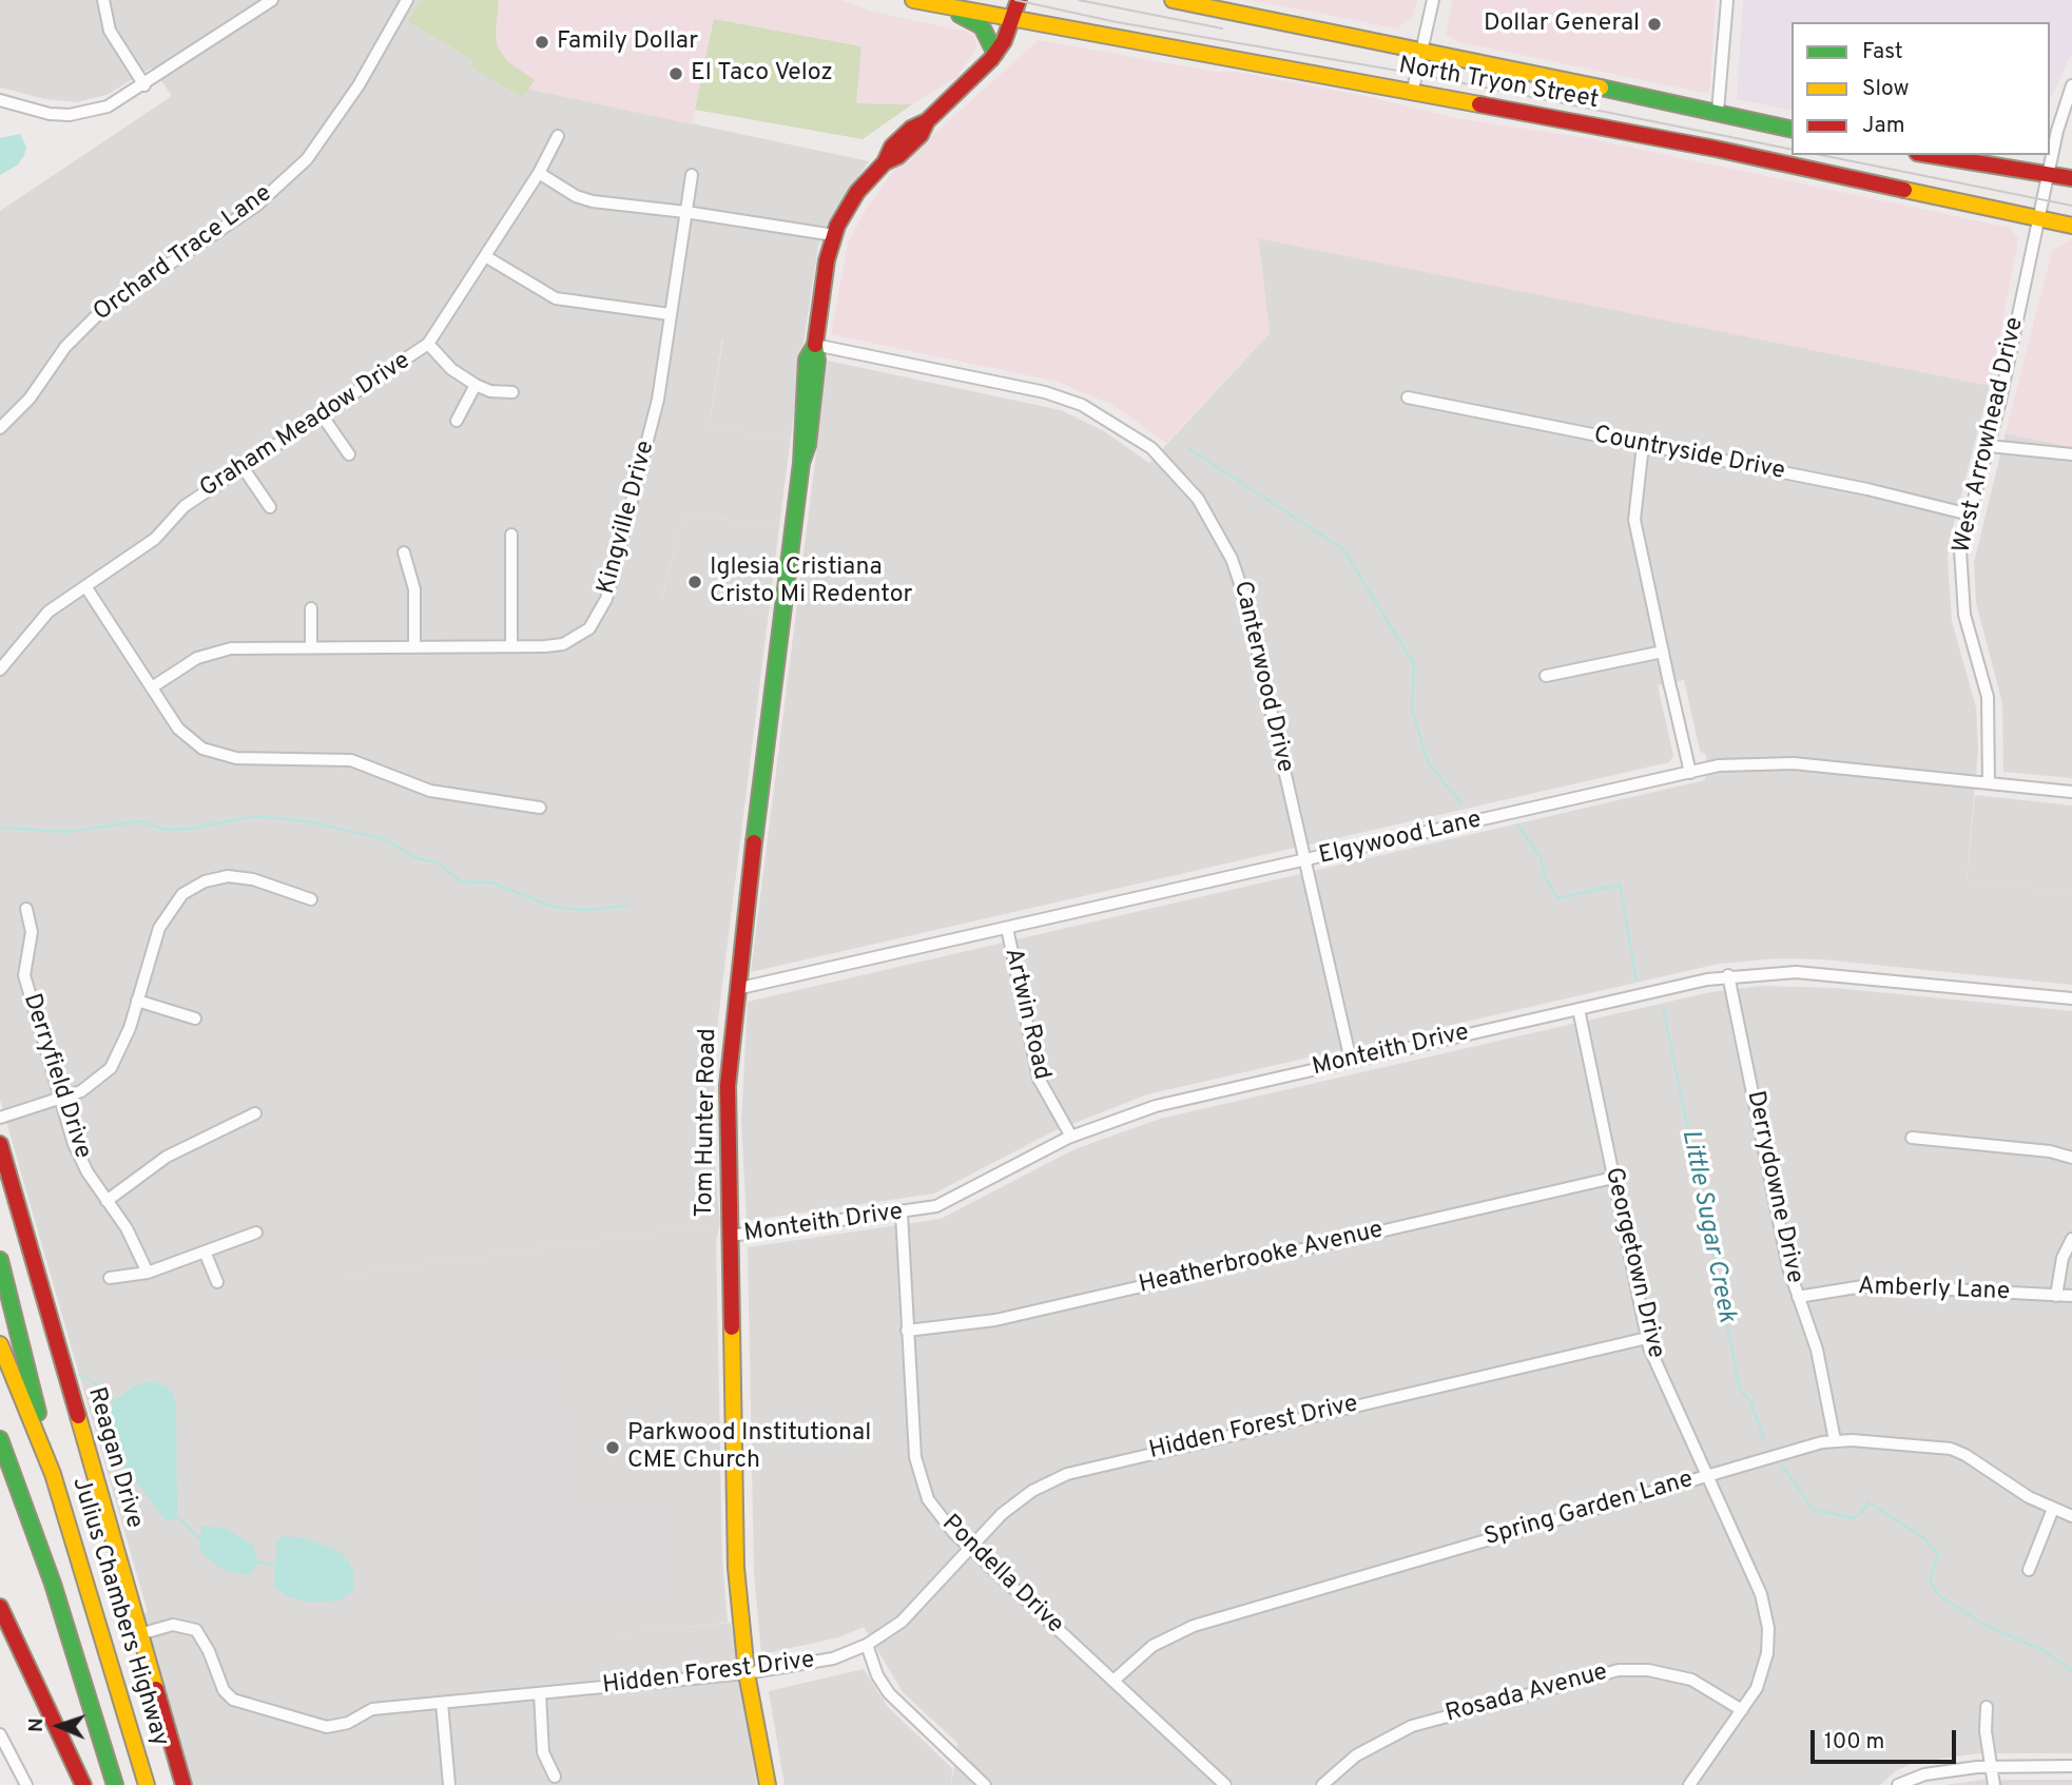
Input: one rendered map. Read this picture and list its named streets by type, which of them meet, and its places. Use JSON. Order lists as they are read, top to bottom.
{
  "streets": {
    "main road": [
      "North Tryon Street",
      "Tom Hunter Road",
      "Reagan Drive",
      "Julius Chambers Highway"
    ],
    "street": [
      "Orchard Trace Lane",
      "Graham Meadow Drive",
      "West Arrowhead Drive",
      "Countryside Drive",
      "Kingville Drive",
      "Canterwood Drive",
      "Elgywood Lane",
      "Artwin Road",
      "Monteith Drive",
      "Derryfield Drive",
      "Derrydowne Drive",
      "Heatherbrooke Avenue",
      "Georgetown Drive",
      "Amberly Lane",
      "Hidden Forest Drive",
      "Spring Garden Lane",
      "Pondella Drive",
      "Rosada Avenue"
    ]
  },
  "crossings": [
    ["North Tryon Street", "West Arrowhead Drive"],
    ["North Tryon Street", "Tom Hunter Road"],
    ["West Arrowhead Drive", "Countryside Drive"],
    ["West Arrowhead Drive", "Elgywood Lane"],
    ["Canterwood Drive", "Elgywood Lane"],
    ["Canterwood Drive", "Monteith Drive"],
    ["Canterwood Drive", "Tom Hunter Road"],
    ["Elgywood Lane", "Artwin Road"],
    ["Elgywood Lane", "Tom Hunter Road"],
    ["Artwin Road", "Monteith Drive"],
    ["Monteith Drive", "Tom Hunter Road"],
    ["Monteith Drive", "Derrydowne Drive"],
    ["Monteith Drive", "Georgetown Drive"],
    ["Monteith Drive", "Pondella Drive"],
    ["Tom Hunter Road", "Hidden Forest Drive"],
    ["Derrydowne Drive", "Amberly Lane"],
    ["Derrydowne Drive", "Spring Garden Lane"],
    ["Heatherbrooke Avenue", "Georgetown Drive"],
    ["Heatherbrooke Avenue", "Pondella Drive"],
    ["Georgetown Drive", "Hidden Forest Drive"],
    ["Georgetown Drive", "Spring Garden Lane"],
    ["Georgetown Drive", "Rosada Avenue"],
    ["Hidden Forest Drive", "Reagan Drive"],
    ["Hidden Forest Drive", "Pondella Drive"],
    ["Spring Garden Lane", "Pondella Drive"]
  ],
  "water": ["Little Sugar Creek"],
  "places": [
    "Dollar General",
    "Family Dollar",
    "El Taco Veloz",
    "Iglesia Cristiana Cristo Mi Redentor",
    "Parkwood Institutional CME Church"
  ],
  "legend": ["Fast", "Slow", "Jam"],
  "scale_bar": "100 m",
  "north": "left"
}
